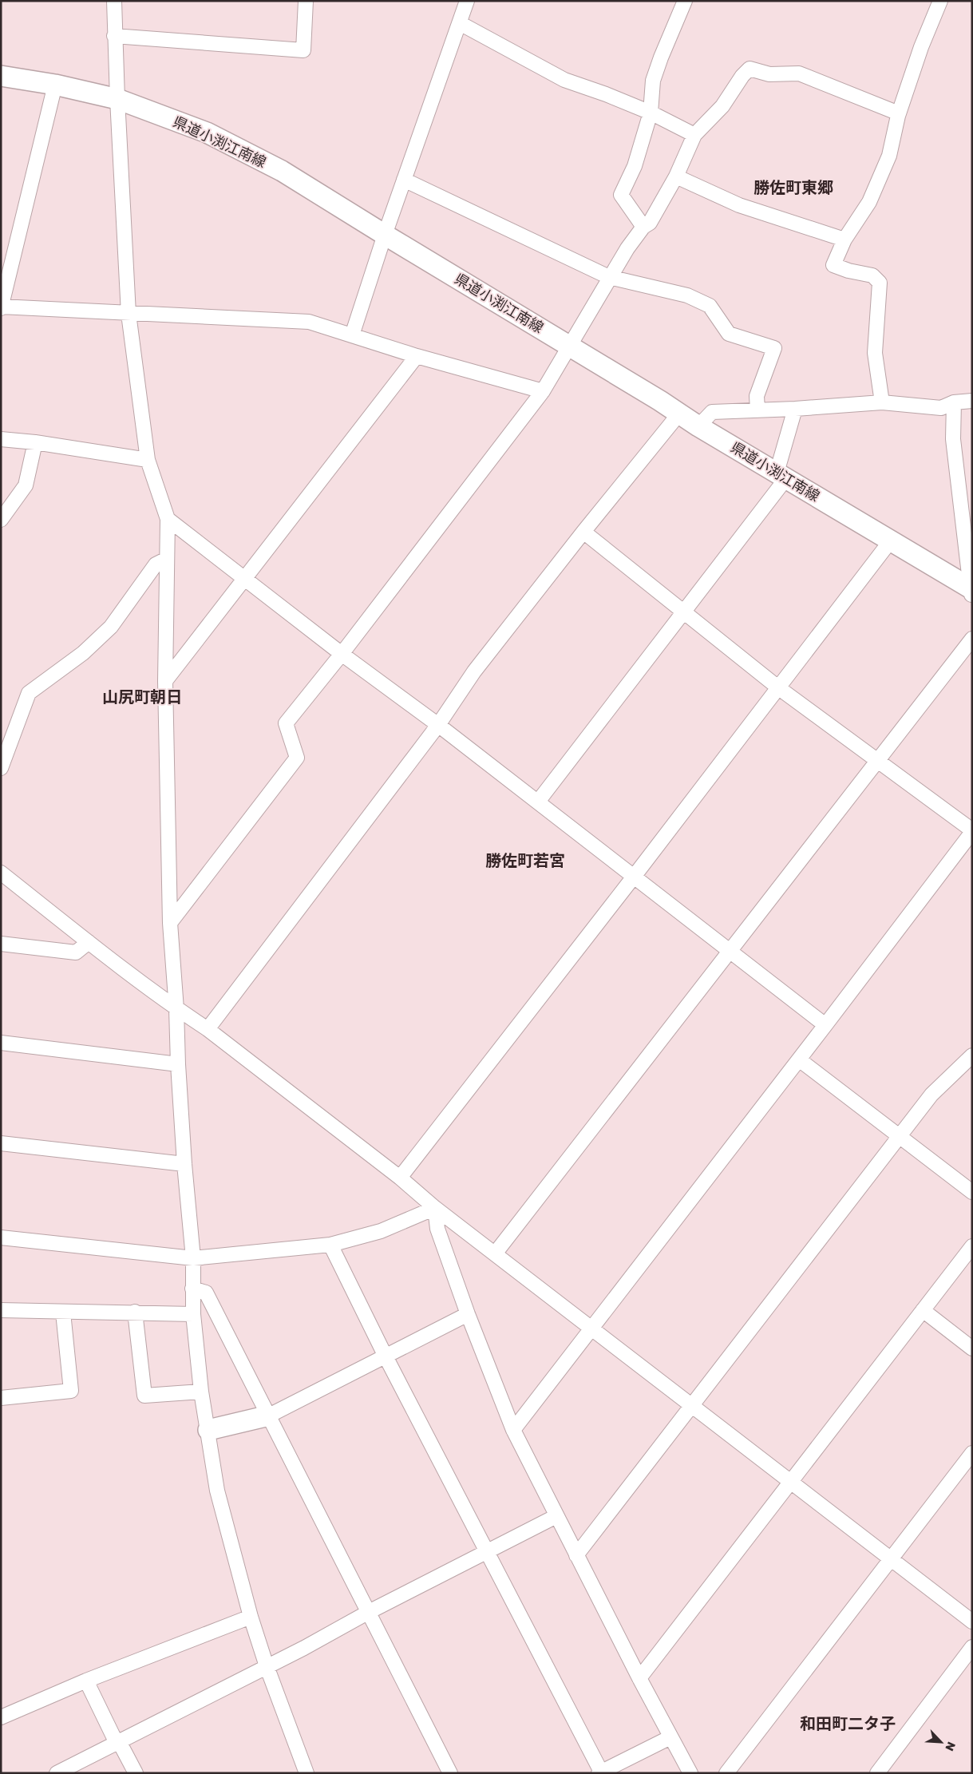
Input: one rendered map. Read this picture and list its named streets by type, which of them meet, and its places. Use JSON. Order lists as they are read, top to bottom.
{
  "streets": {
    "main road": ["県道小渕江南線"]
  },
  "districts": [
    "勝佐町東郷",
    "山尻町朝日",
    "勝佐町若宮",
    "和田町二タ子"
  ],
  "north": "bottom right"
}
